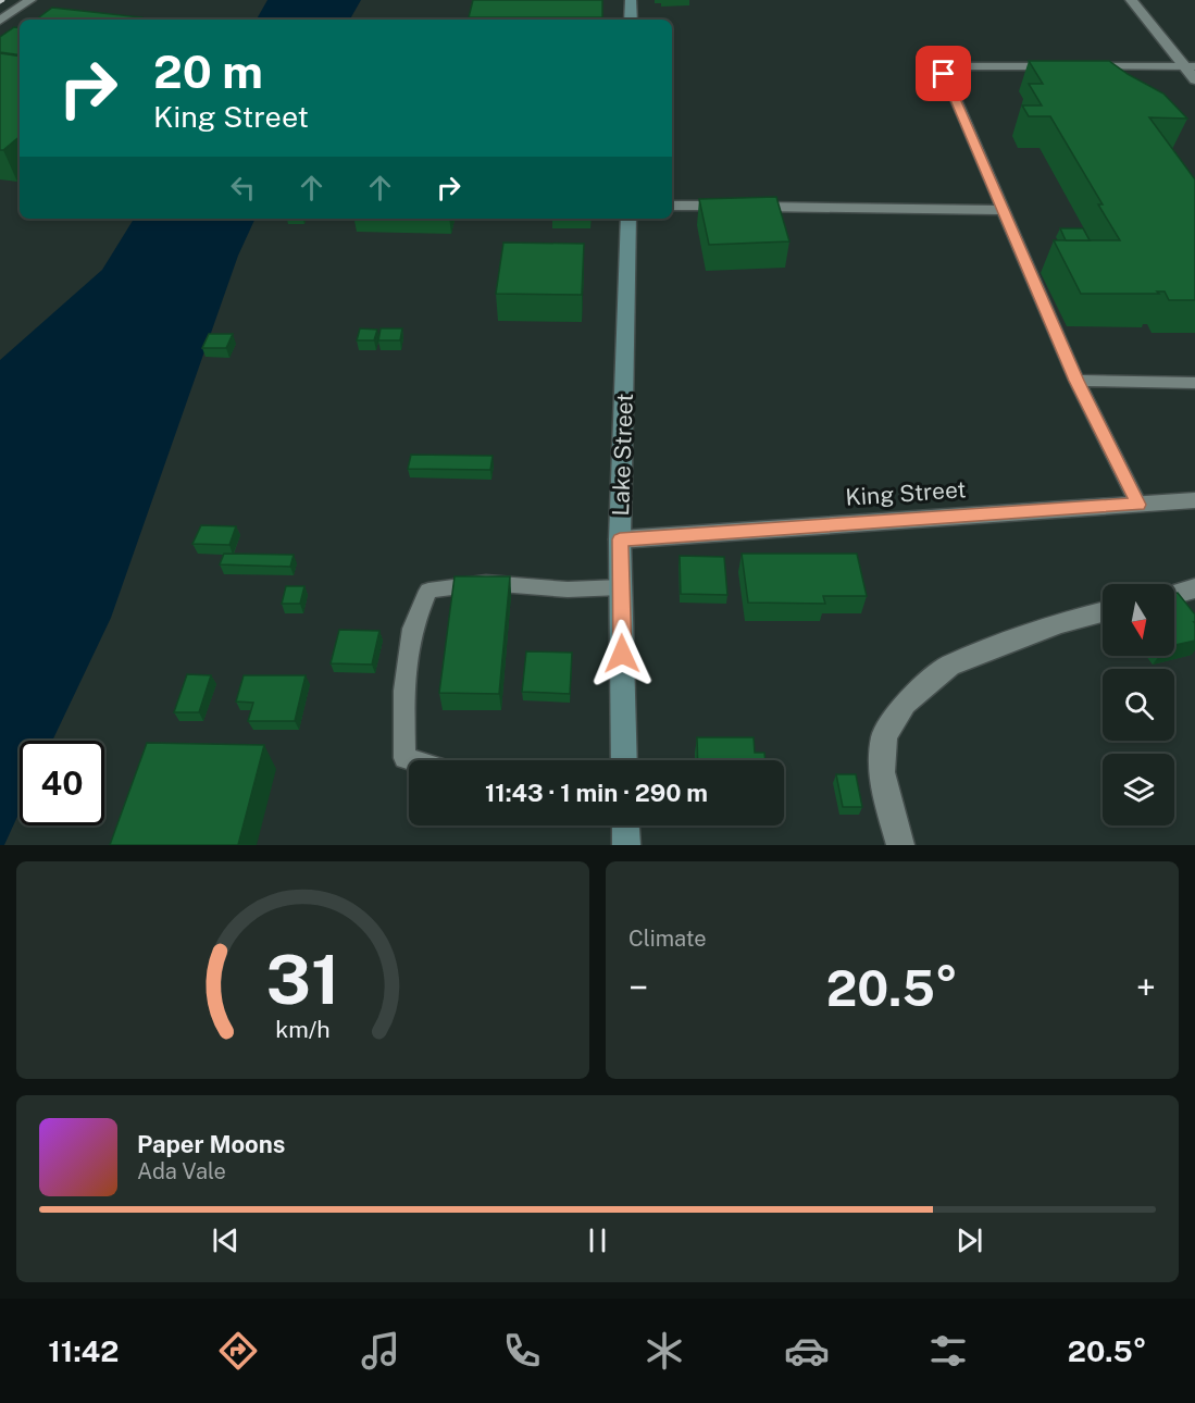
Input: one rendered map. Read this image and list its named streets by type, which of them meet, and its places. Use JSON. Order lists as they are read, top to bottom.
{
  "streets": {
    "street": ["Lake Street", "King Street"]
  },
  "crossings": [
    ["Lake Street", "King Street"]
  ],
  "north": "bottom",
  "page": {
    "turn": ["20 m", "King Street"],
    "limit": "40",
    "trip": "11:43 · 1 min · 290 m",
    "tile": "Climate",
    "heat": ["−", "20.5°", "+"],
    "song": ["Paper Moons", "Ada Vale"],
    "tabs": ["11:42", "20.5°"],
    "gauge": ["31", "km/h"]
  }
}
